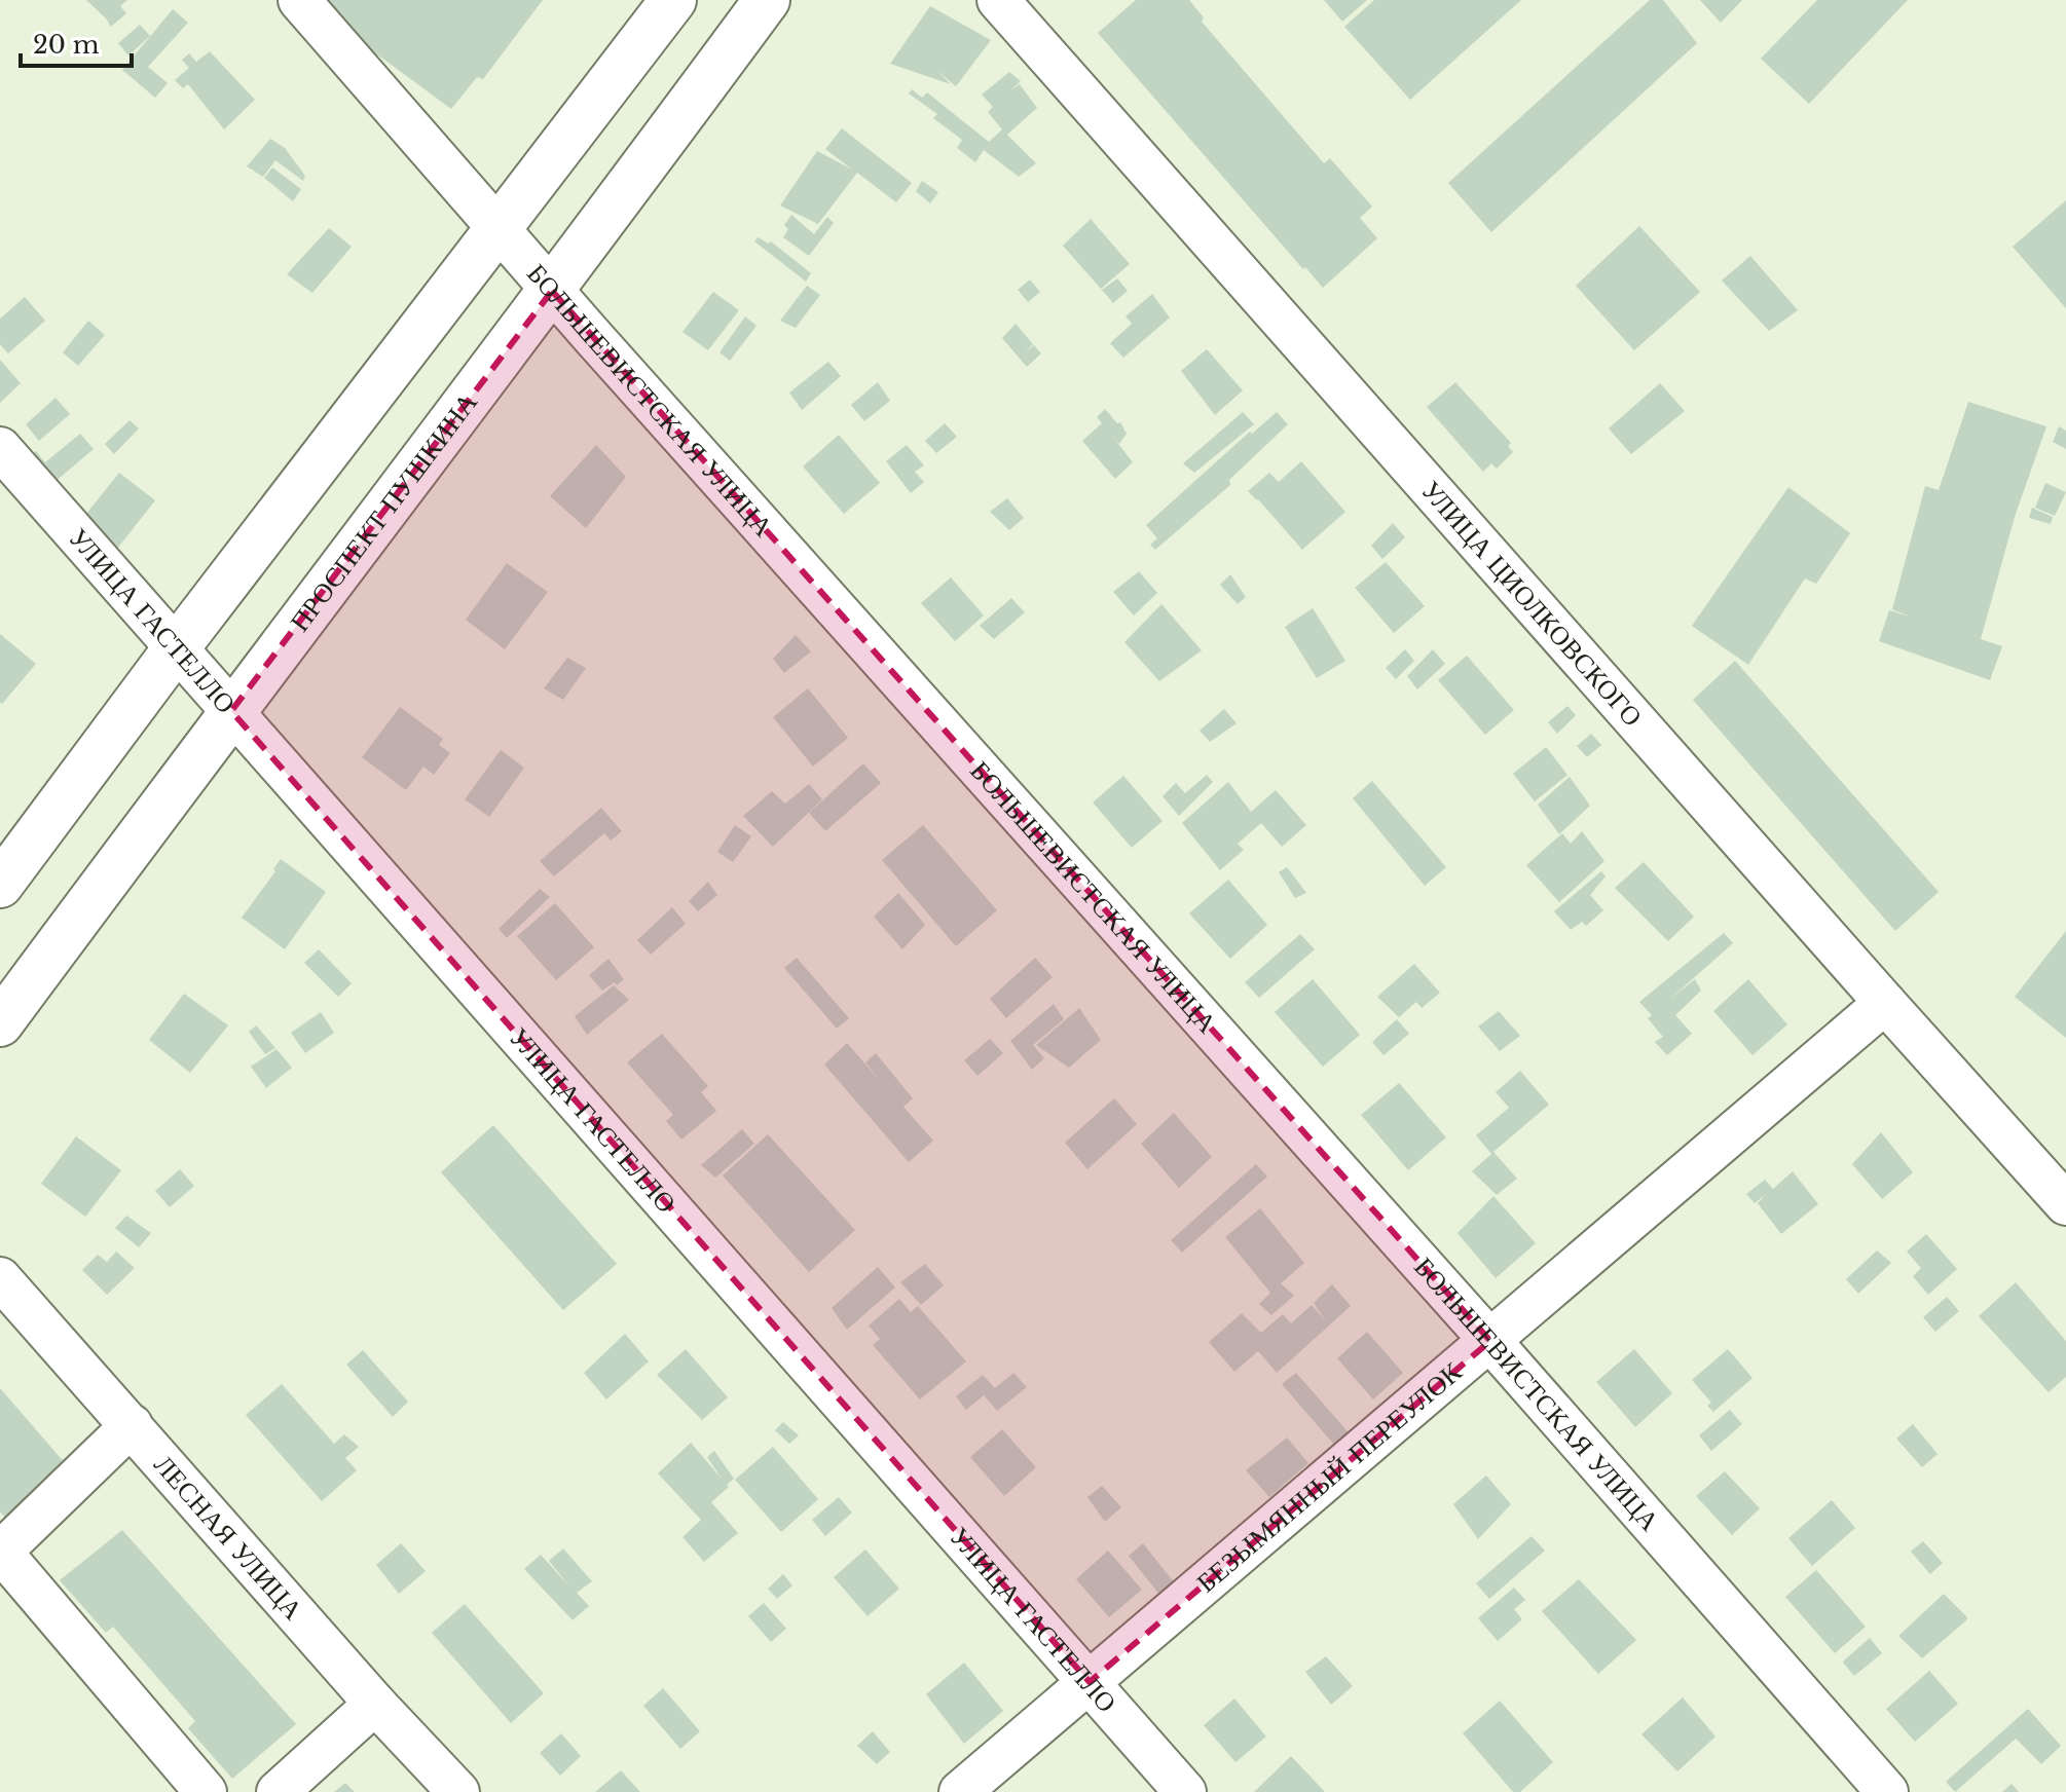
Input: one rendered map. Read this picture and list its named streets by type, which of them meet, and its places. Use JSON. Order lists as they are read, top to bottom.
{
  "streets": {
    "main road": ["ПРОСПЕКТ ПУШКИНА"],
    "street": [
      "БОЛЬШЕВИСТСКАЯ УЛИЦА",
      "УЛИЦА ЦИОЛКОВСКОГО",
      "УЛИЦА ГАСТЕЛЛО",
      "БЕЗЫМЯННЫЙ ПЕРЕУЛОК",
      "ЛЕСНАЯ УЛИЦА"
    ]
  },
  "crossings": [
    ["БОЛЬШЕВИСТСКАЯ УЛИЦА", "ПРОСПЕКТ ПУШКИНА"],
    ["БОЛЬШЕВИСТСКАЯ УЛИЦА", "БЕЗЫМЯННЫЙ ПЕРЕУЛОК"],
    ["ПРОСПЕКТ ПУШКИНА", "УЛИЦА ГАСТЕЛЛО"],
    ["УЛИЦА ЦИОЛКОВСКОГО", "БЕЗЫМЯННЫЙ ПЕРЕУЛОК"],
    ["УЛИЦА ГАСТЕЛЛО", "БЕЗЫМЯННЫЙ ПЕРЕУЛОК"]
  ],
  "scale_bar": "20 m"
}
